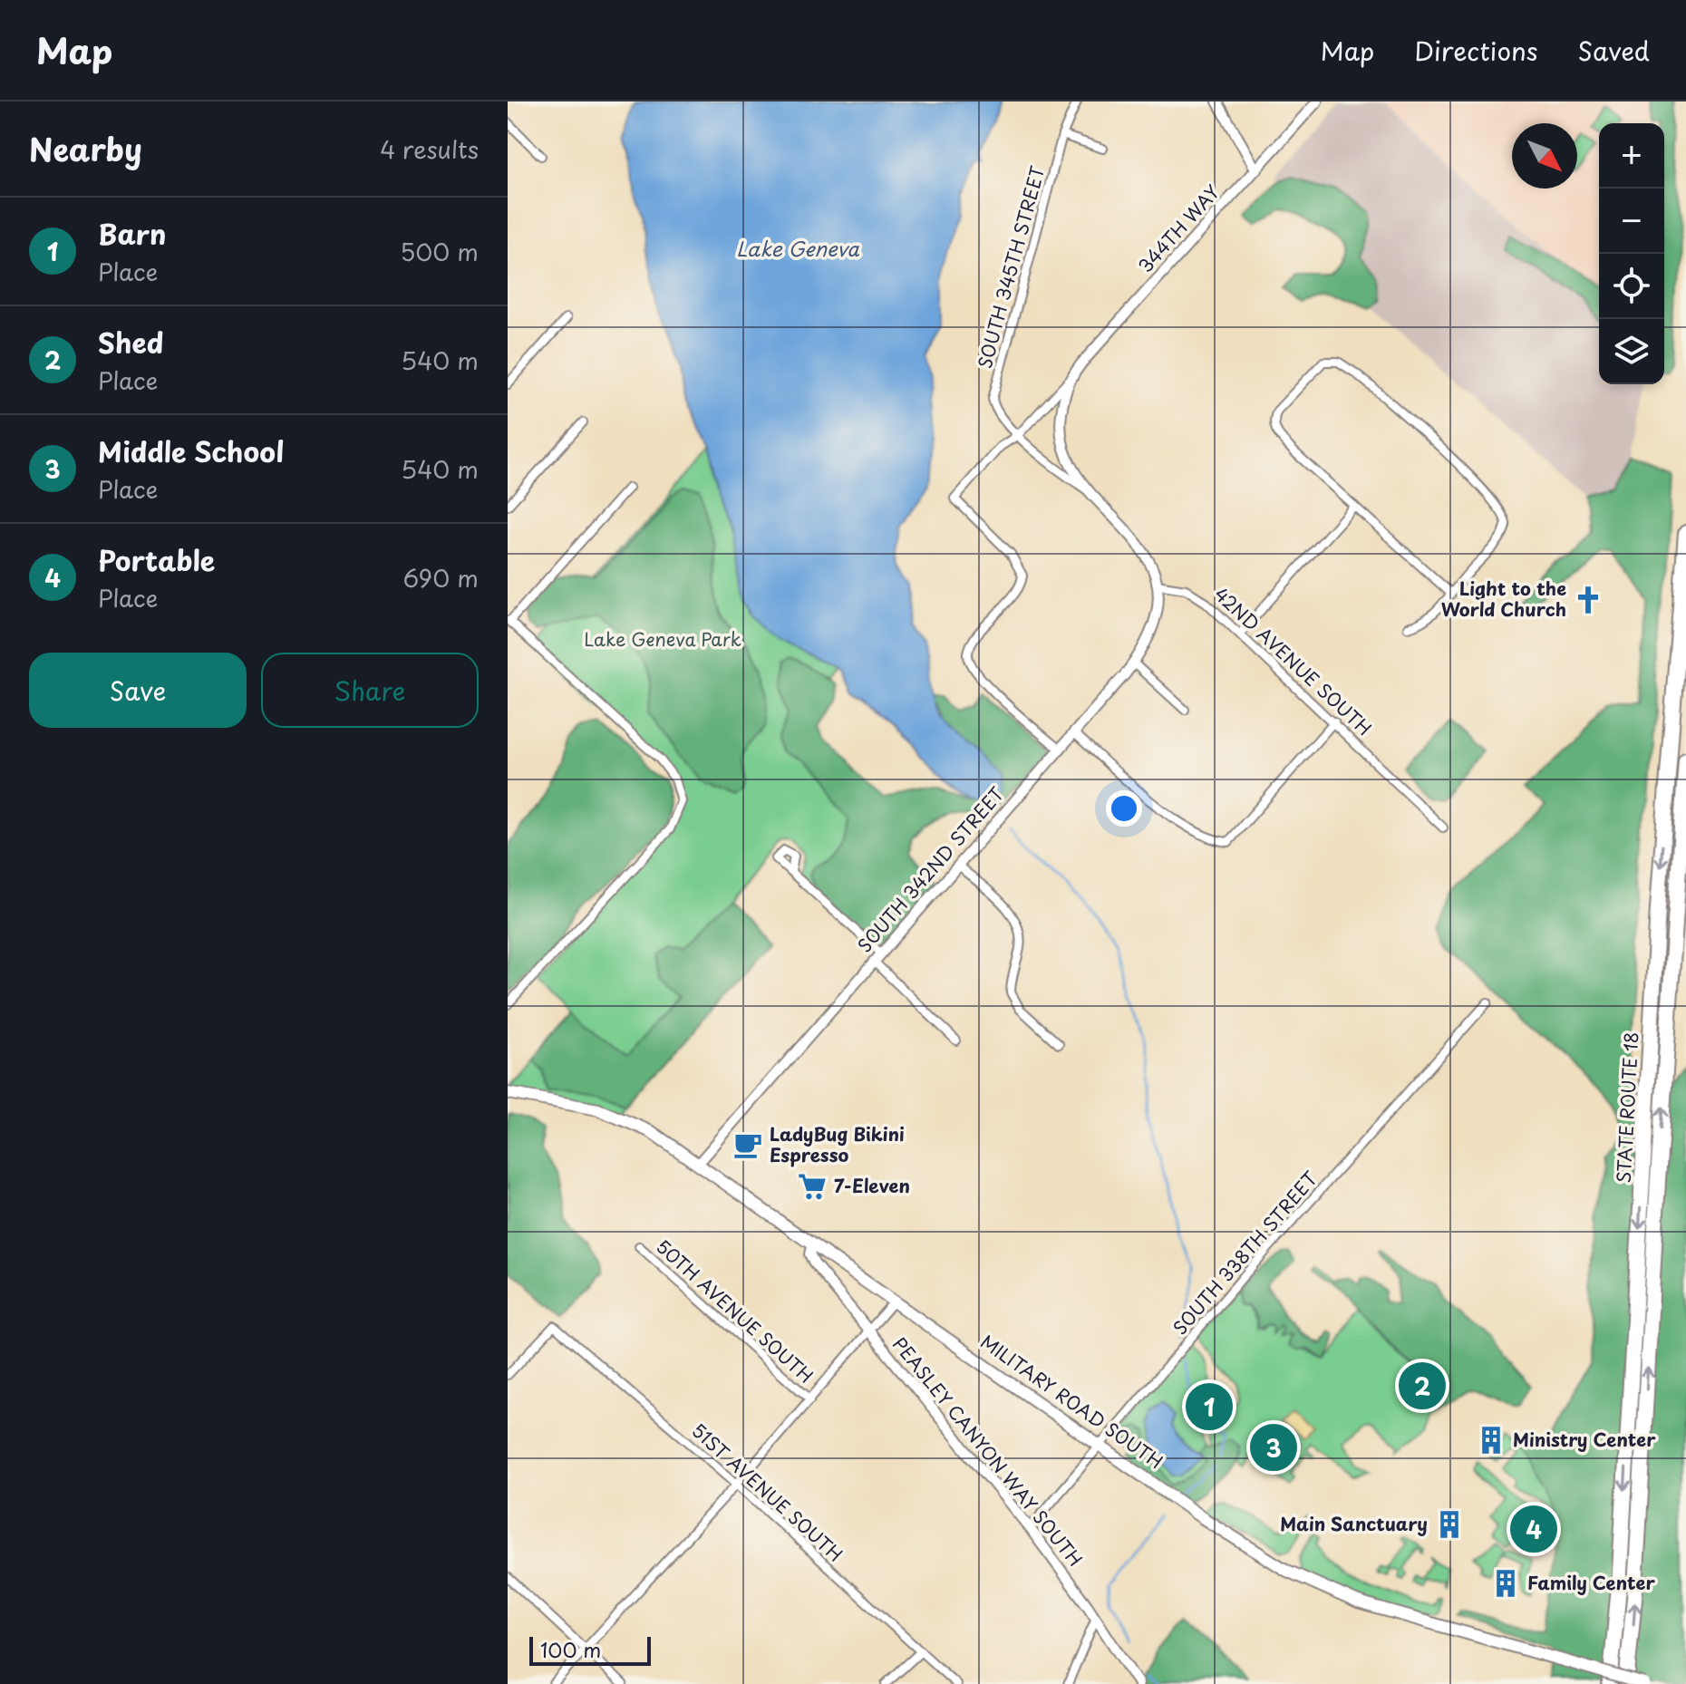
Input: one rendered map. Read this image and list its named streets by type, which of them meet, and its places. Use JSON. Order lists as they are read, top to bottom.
{
  "streets": {
    "highway": ["STATE ROUTE 18"],
    "main road": ["MILITARY ROAD SOUTH"],
    "street": [
      "344TH WAY",
      "SOUTH 345TH STREET",
      "42ND AVENUE SOUTH",
      "SOUTH 342ND STREET",
      "SOUTH 338TH STREET",
      "50TH AVENUE SOUTH",
      "PEASLEY CANYON WAY SOUTH",
      "51ST AVENUE SOUTH"
    ]
  },
  "crossings": [
    ["42ND AVENUE SOUTH", "SOUTH 342ND STREET"],
    ["SOUTH 342ND STREET", "MILITARY ROAD SOUTH"],
    ["SOUTH 338TH STREET", "MILITARY ROAD SOUTH"],
    ["SOUTH 338TH STREET", "PEASLEY CANYON WAY SOUTH"],
    ["MILITARY ROAD SOUTH", "PEASLEY CANYON WAY SOUTH"]
  ],
  "water": ["Lake Geneva"],
  "parks": ["Lake Geneva Park"],
  "places": {
    "church": ["Light to the World Church"],
    "cafe": ["LadyBug Bikini Espresso"],
    "supermarket": ["7-Eleven"],
    "building": ["Ministry Center", "Main Sanctuary", "Family Center"]
  },
  "scale_bar": "100 m",
  "north": "bottom right",
  "page": {
    "header": "Map",
    "nav": ["Map", "Directions", "Saved"],
    "heading": ["Nearby", "4 results"],
    "map_buttons": ["+", "−"],
    "list": [
      {
        "mark": "1",
        "name": "Barn",
        "note": "Place",
        "value": "500 m"
      },
      {
        "mark": "2",
        "name": "Shed",
        "note": "Place",
        "value": "540 m"
      },
      {
        "mark": "3",
        "name": "Middle School",
        "note": "Place",
        "value": "540 m"
      },
      {
        "mark": "4",
        "name": "Portable",
        "note": "Place",
        "value": "690 m"
      }
    ],
    "buttons": ["Save", "Share"],
    "pins": [
      "2",
      "1",
      "3",
      "4"
    ],
    "scale": "100 m"
  }
}
